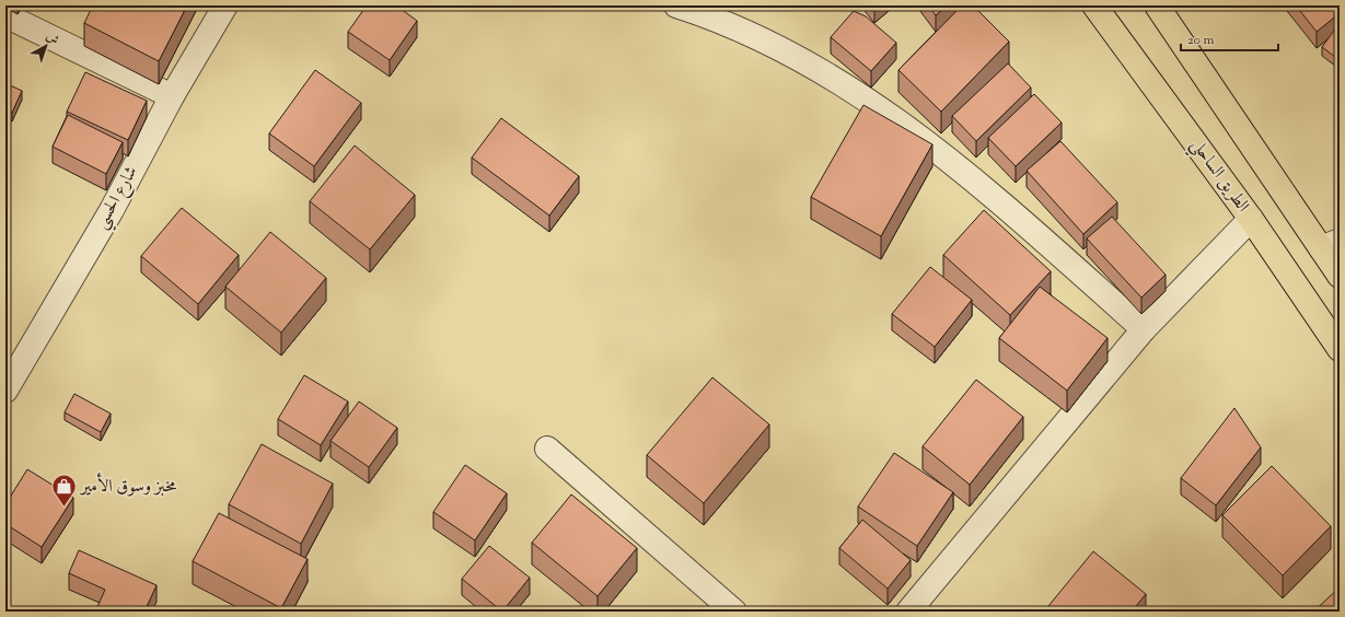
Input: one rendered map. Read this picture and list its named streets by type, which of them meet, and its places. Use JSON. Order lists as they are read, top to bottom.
{
  "streets": {
    "highway": ["الطريق الساحلي"],
    "street": ["شارع الحسي"]
  },
  "places": {
    "shop": ["مخبز وسوق الأمير"]
  },
  "scale_bar": "20 m",
  "north": "top right"
}
